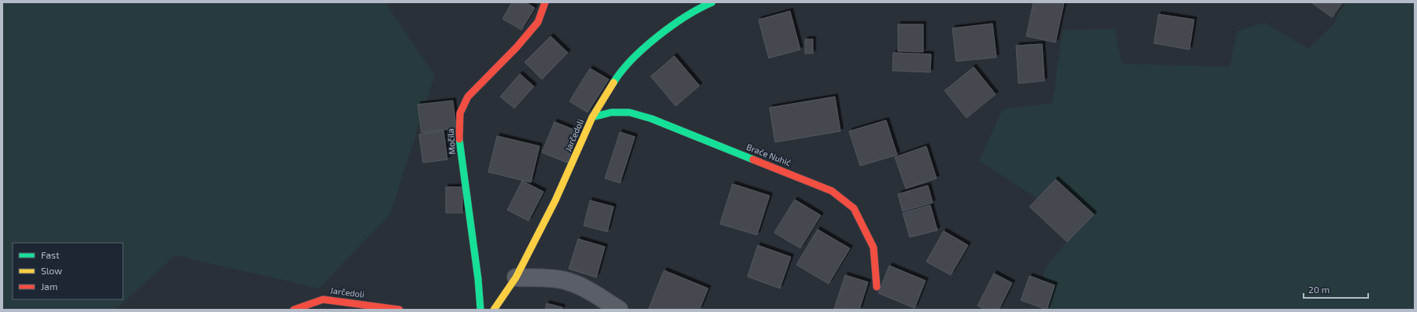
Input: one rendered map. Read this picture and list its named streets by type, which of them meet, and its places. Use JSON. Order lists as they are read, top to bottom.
{
  "streets": {
    "street": ["Jarčedoli", "Močila", "Braće Nuhić"]
  },
  "crossings": [
    ["Jarčedoli", "Braće Nuhić"]
  ],
  "legend": ["Fast", "Slow", "Jam"],
  "scale_bar": "20 m"
}
